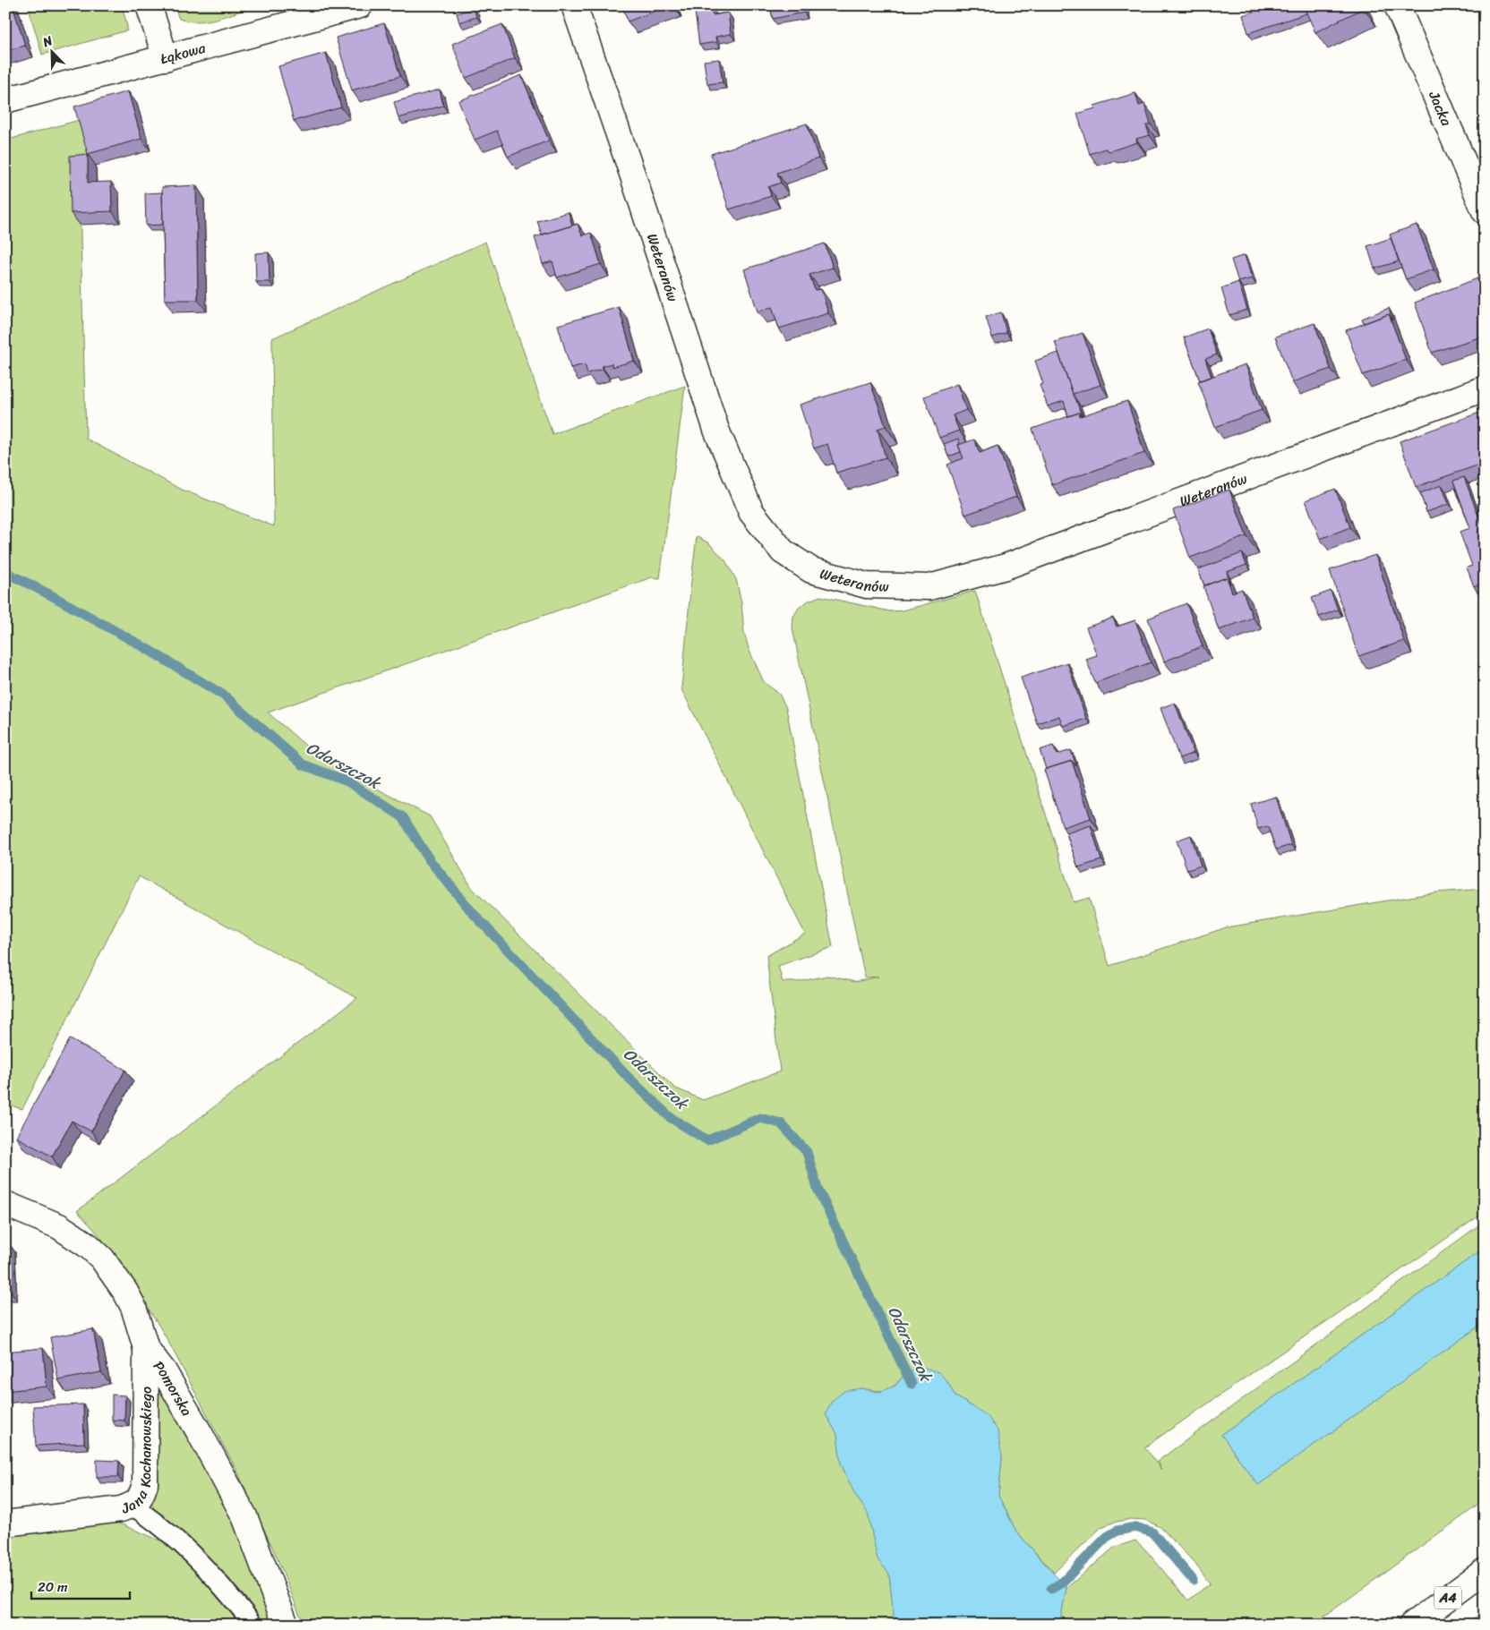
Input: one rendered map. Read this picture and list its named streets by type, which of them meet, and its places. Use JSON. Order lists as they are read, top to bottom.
{
  "streets": {
    "main road": [
      "Łąkowa",
      "Jacka",
      "Weteranów",
      "Pomorska",
      "Jana Kochanowskiego",
      "A4"
    ]
  },
  "crossings": [
    ["Pomorska", "Jana Kochanowskiego"]
  ],
  "water": ["Odarszczok"],
  "scale_bar": "20 m",
  "north": "top left"
}
